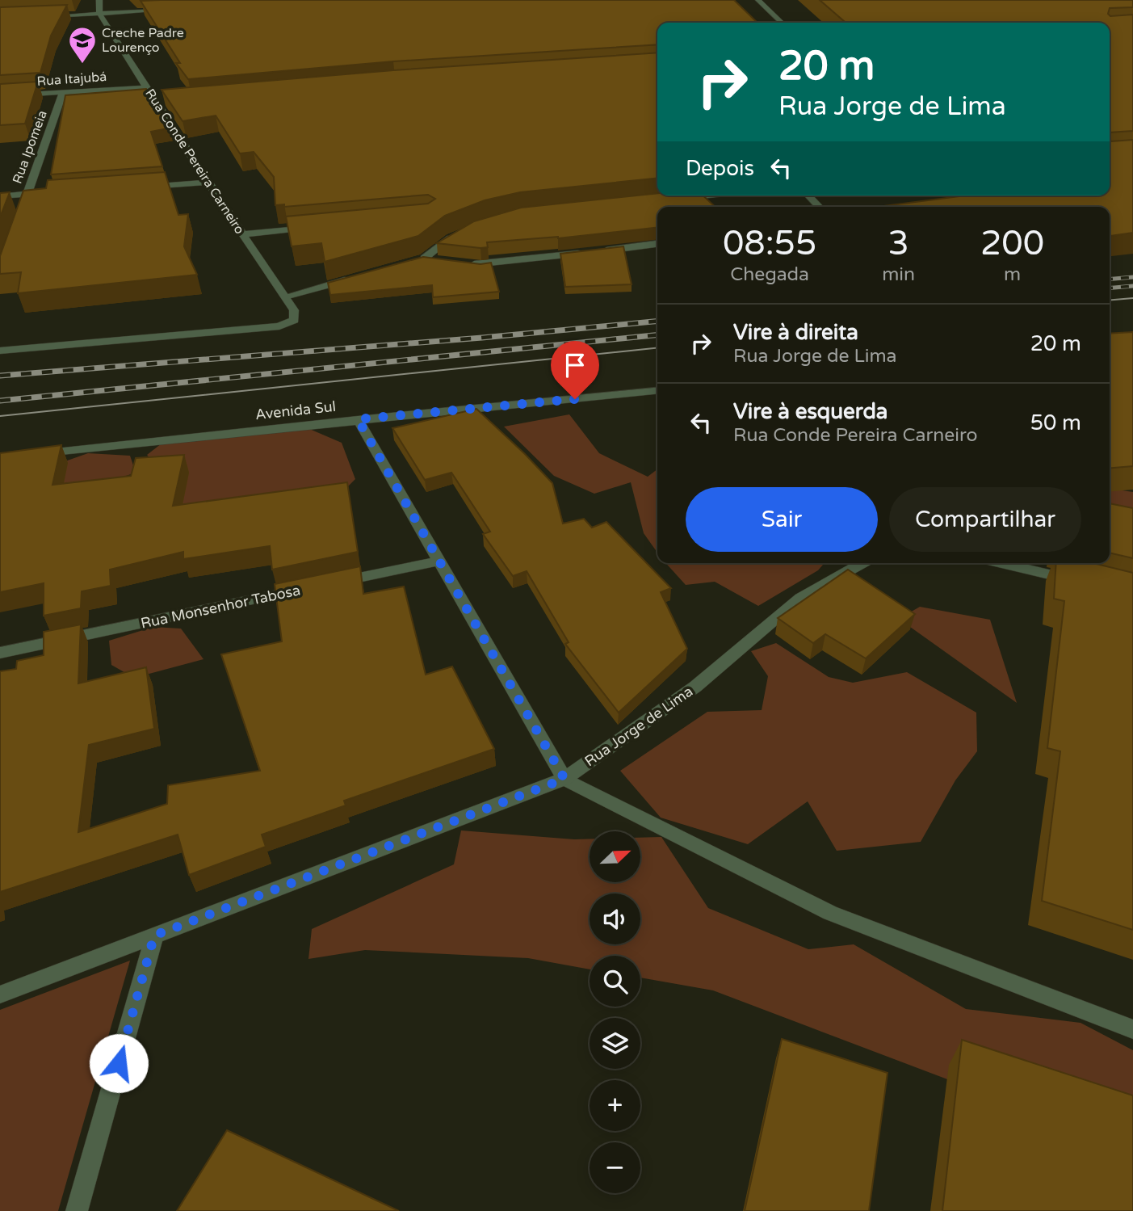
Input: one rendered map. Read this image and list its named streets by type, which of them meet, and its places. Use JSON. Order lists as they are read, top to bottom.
{
  "streets": {
    "street": [
      "Rua Itajubá",
      "Rua Ipomeia",
      "Rua Conde Pereira Carneiro",
      "Avenida Sul",
      "Rua Monsenhor Tabosa",
      "Rua Jorge de Lima"
    ]
  },
  "crossings": [
    ["Rua Itajubá", "Rua Ipomeia"],
    ["Rua Itajubá", "Rua Conde Pereira Carneiro"]
  ],
  "places": {
    "school or university": ["Creche Padre Lourenço"]
  },
  "north": "top right",
  "page": {
    "turn": ["20 m", "Rua Jorge de Lima"],
    "then": "Depois",
    "eta": [
      "08:55",
      "Chegada",
      "3",
      "min",
      "200",
      "m"
    ],
    "list": [
      {
        "name": "Vire à direita",
        "note": "Rua Jorge de Lima",
        "value": "20 m"
      },
      {
        "name": "Vire à esquerda",
        "note": "Rua Conde Pereira Carneiro",
        "value": "50 m"
      }
    ],
    "buttons": ["Sair", "Compartilhar"],
    "map_buttons": ["+", "−"]
  }
}
